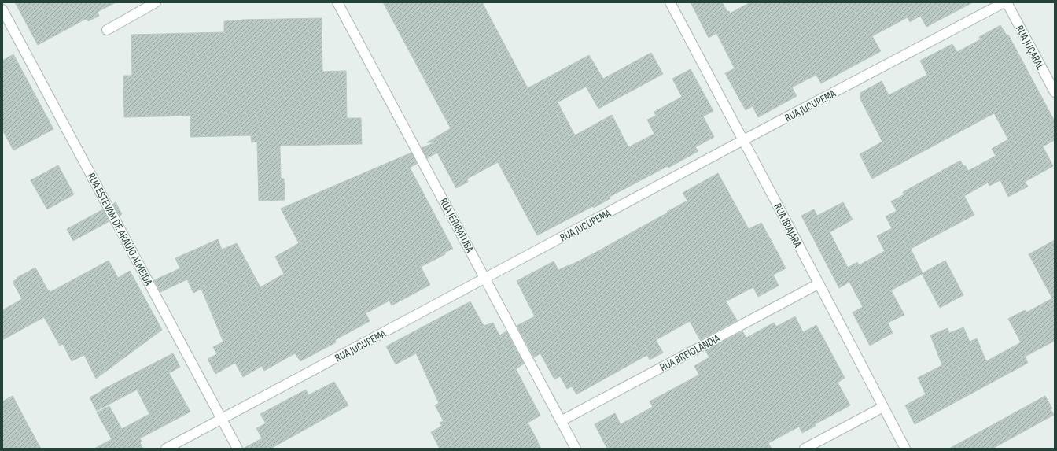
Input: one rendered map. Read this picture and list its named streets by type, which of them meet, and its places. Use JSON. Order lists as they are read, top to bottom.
{
  "streets": {
    "street": [
      "RUA JUÇARAL",
      "RUA JUCUPEMA",
      "RUA JERIBATUBA",
      "RUA IBIAJARA",
      "RUA ESTEVAM DE ARAÚJO ALMEIDA",
      "RUA BREJOLÂNDIA"
    ]
  },
  "crossings": [
    ["RUA JUÇARAL", "RUA JUCUPEMA"],
    ["RUA JUCUPEMA", "RUA JERIBATUBA"],
    ["RUA JUCUPEMA", "RUA IBIAJARA"],
    ["RUA JUCUPEMA", "RUA ESTEVAM DE ARAÚJO ALMEIDA"],
    ["RUA JERIBATUBA", "RUA BREJOLÂNDIA"],
    ["RUA IBIAJARA", "RUA BREJOLÂNDIA"]
  ]
}
